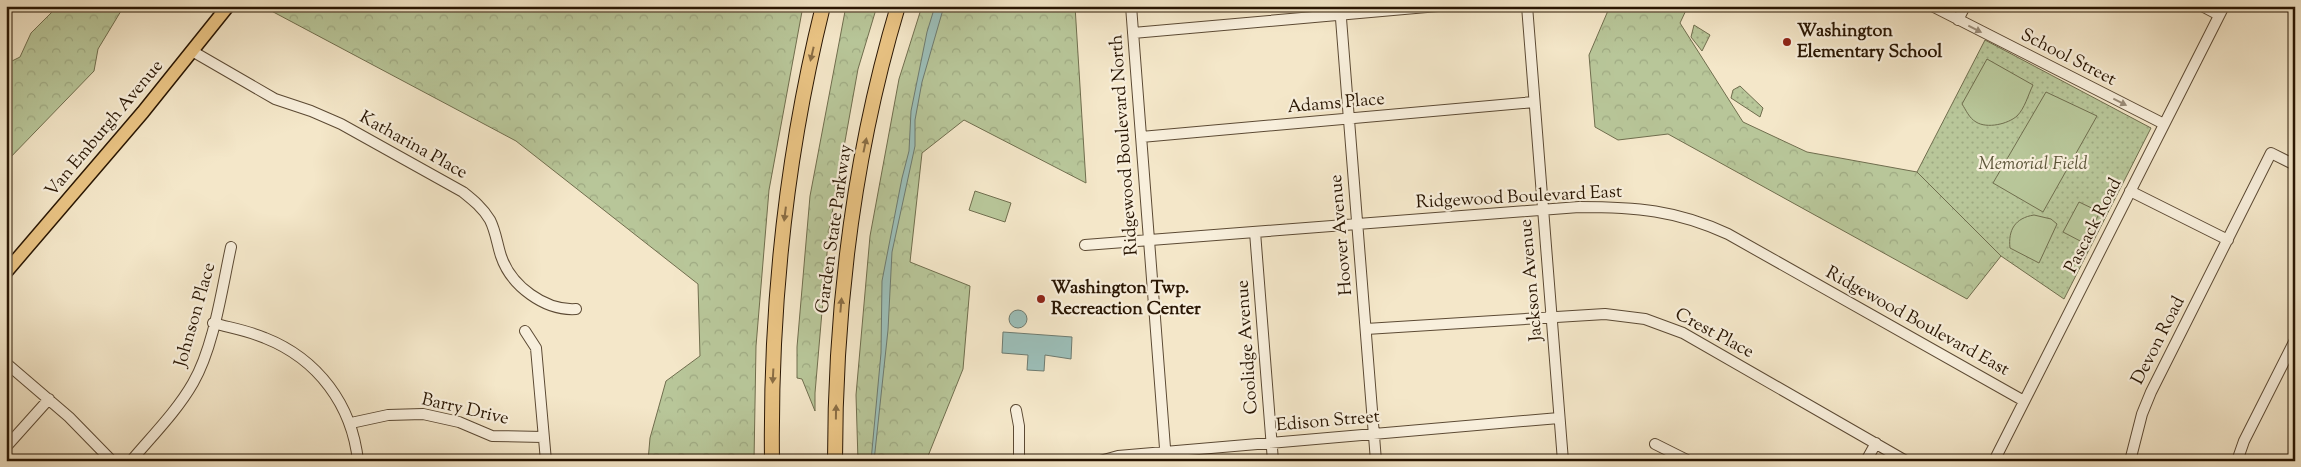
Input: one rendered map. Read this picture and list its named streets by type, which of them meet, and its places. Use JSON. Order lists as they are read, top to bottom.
{
  "streets": {
    "highway": ["Garden State Parkway"],
    "main road": ["Van Emburgh Avenue"],
    "street": [
      "School Street",
      "Adams Place",
      "Ridgewood Boulevard North",
      "Katharina Place",
      "Ridgewood Boulevard East",
      "Pascack Road",
      "Hoover Avenue",
      "Jackson Avenue",
      "Johnson Place",
      "Crest Place",
      "Devon Road",
      "Coolidge Avenue",
      "Barry Drive",
      "Edison Street"
    ]
  },
  "crossings": [
    ["School Street", "Pascack Road"],
    ["Adams Place", "Ridgewood Boulevard North"],
    ["Adams Place", "Hoover Avenue"],
    ["Adams Place", "Jackson Avenue"],
    ["Van Emburgh Avenue", "Katharina Place"],
    ["Ridgewood Boulevard North", "Ridgewood Boulevard East"],
    ["Ridgewood Boulevard North", "Edison Street"],
    ["Ridgewood Boulevard East", "Pascack Road"],
    ["Ridgewood Boulevard East", "Hoover Avenue"],
    ["Ridgewood Boulevard East", "Jackson Avenue"],
    ["Ridgewood Boulevard East", "Coolidge Avenue"],
    ["Hoover Avenue", "Crest Place"],
    ["Hoover Avenue", "Edison Street"],
    ["Jackson Avenue", "Crest Place"],
    ["Jackson Avenue", "Edison Street"],
    ["Coolidge Avenue", "Edison Street"]
  ],
  "one_way": ["School Street"],
  "parks": ["Memorial Field"],
  "places": ["Washington Elementary School", "Washington Twp. Recreaction Center"]
}
